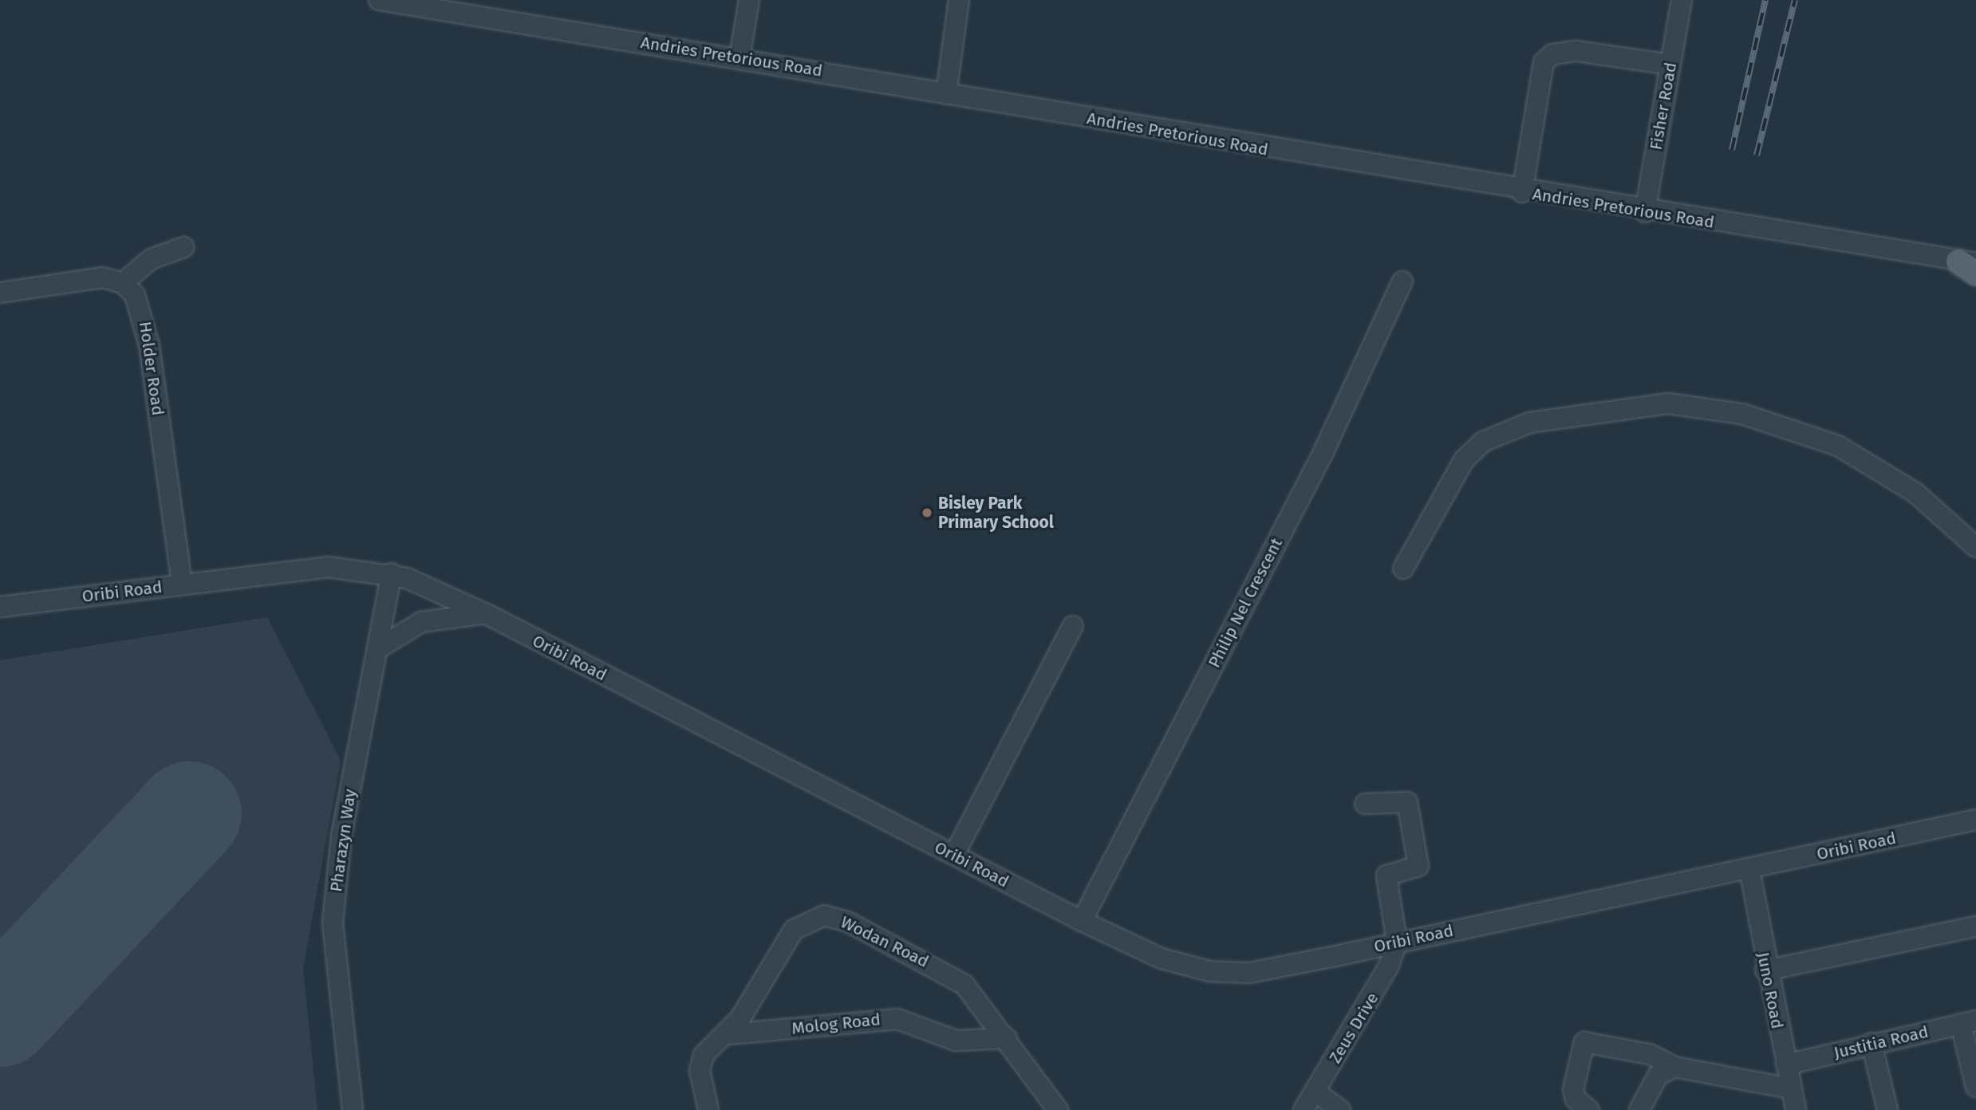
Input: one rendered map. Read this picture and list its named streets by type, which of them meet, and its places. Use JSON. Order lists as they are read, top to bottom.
{
  "streets": {
    "street": [
      "Andries Pretorious Road",
      "Fisher Road",
      "Holder Road",
      "Oribi Road",
      "Philip Nel Crescent",
      "Pharazyn Way",
      "Wodan Road",
      "Juno Road",
      "Molog Road",
      "Zeus Drive",
      "Justitia Road"
    ]
  },
  "crossings": [
    ["Andries Pretorious Road", "Fisher Road"],
    ["Holder Road", "Oribi Road"],
    ["Oribi Road", "Philip Nel Crescent"],
    ["Oribi Road", "Pharazyn Way"],
    ["Oribi Road", "Juno Road"],
    ["Oribi Road", "Zeus Drive"],
    ["Wodan Road", "Molog Road"],
    ["Juno Road", "Justitia Road"]
  ],
  "places": ["Bisley Park Primary School"]
}
